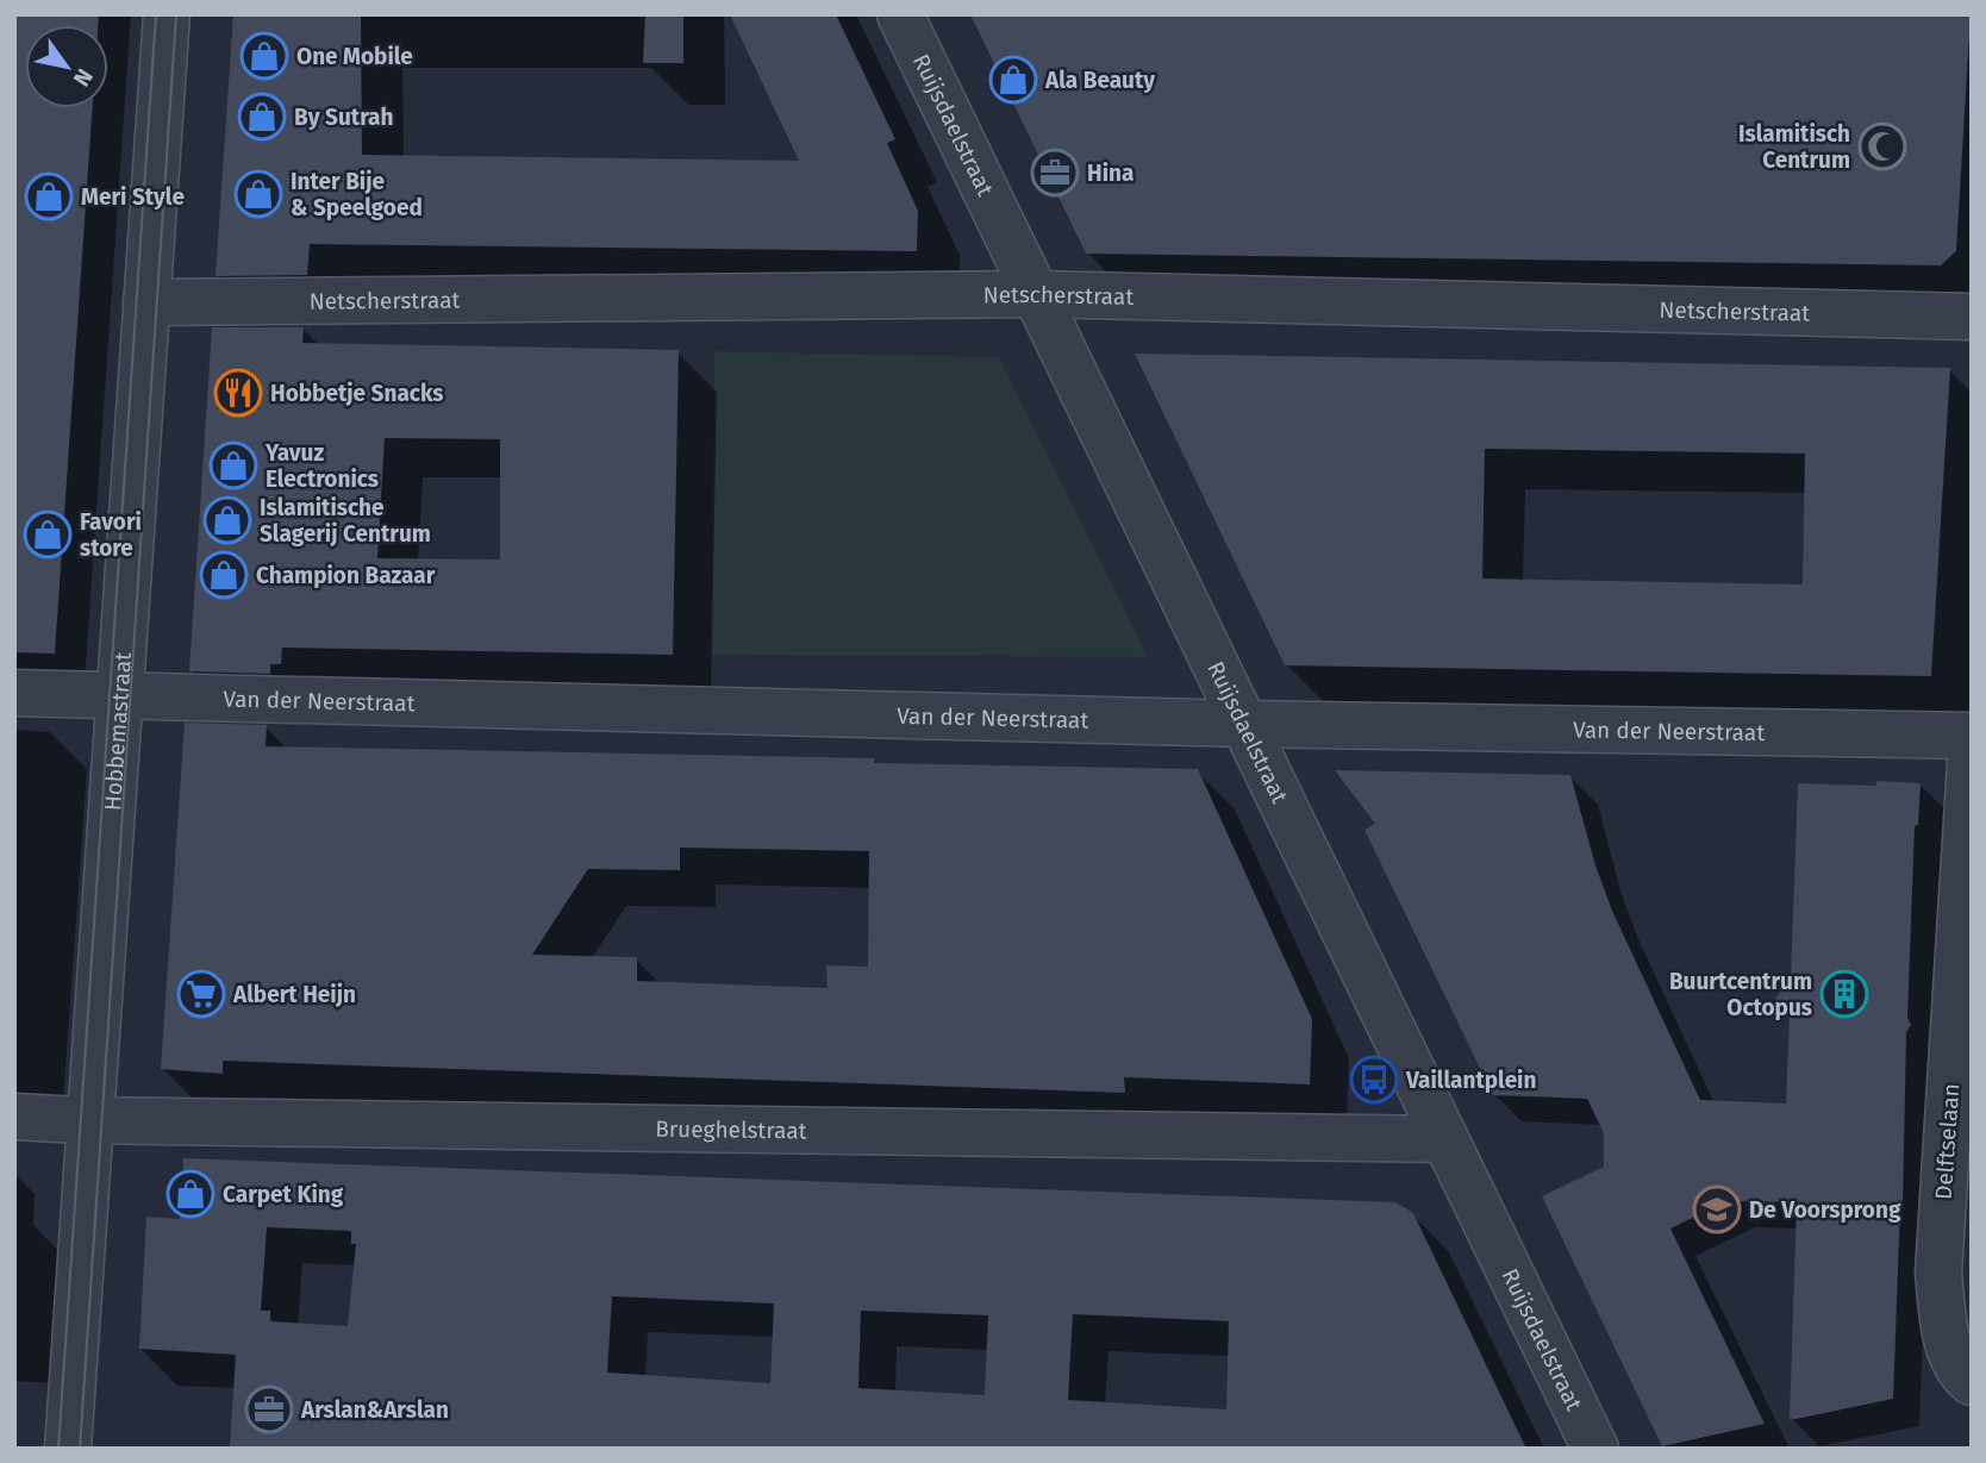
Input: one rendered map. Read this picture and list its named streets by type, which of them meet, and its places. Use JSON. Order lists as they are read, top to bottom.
{
  "streets": {
    "street": [
      "Ruijsdaelstraat",
      "Netscherstraat",
      "Van der Neerstraat",
      "Hobbemastraat",
      "Brueghelstraat",
      "Delftselaan"
    ]
  },
  "crossings": [
    ["Ruijsdaelstraat", "Netscherstraat"],
    ["Ruijsdaelstraat", "Van der Neerstraat"],
    ["Ruijsdaelstraat", "Brueghelstraat"],
    ["Netscherstraat", "Hobbemastraat"],
    ["Van der Neerstraat", "Hobbemastraat"],
    ["Hobbemastraat", "Brueghelstraat"]
  ],
  "places": {
    "shop": [
      "One Mobile",
      "Ala Beauty",
      "By Sutrah",
      "Inter Bije & Speelgoed",
      "Meri Style",
      "Yavuz Electronics",
      "Islamitische Slagerij Centrum",
      "Favori store",
      "Champion Bazaar",
      "Carpet King"
    ],
    "mosque": ["Islamitisch Centrum"],
    "office": ["Hina", "Arslan&Arslan"],
    "restaurant": ["Hobbetje Snacks"],
    "supermarket": ["Albert Heijn"],
    "building": ["Buurtcentrum Octopus"],
    "bus stop": ["Vaillantplein"],
    "school or university": ["De Voorsprong"]
  },
  "north": "bottom right"
}
